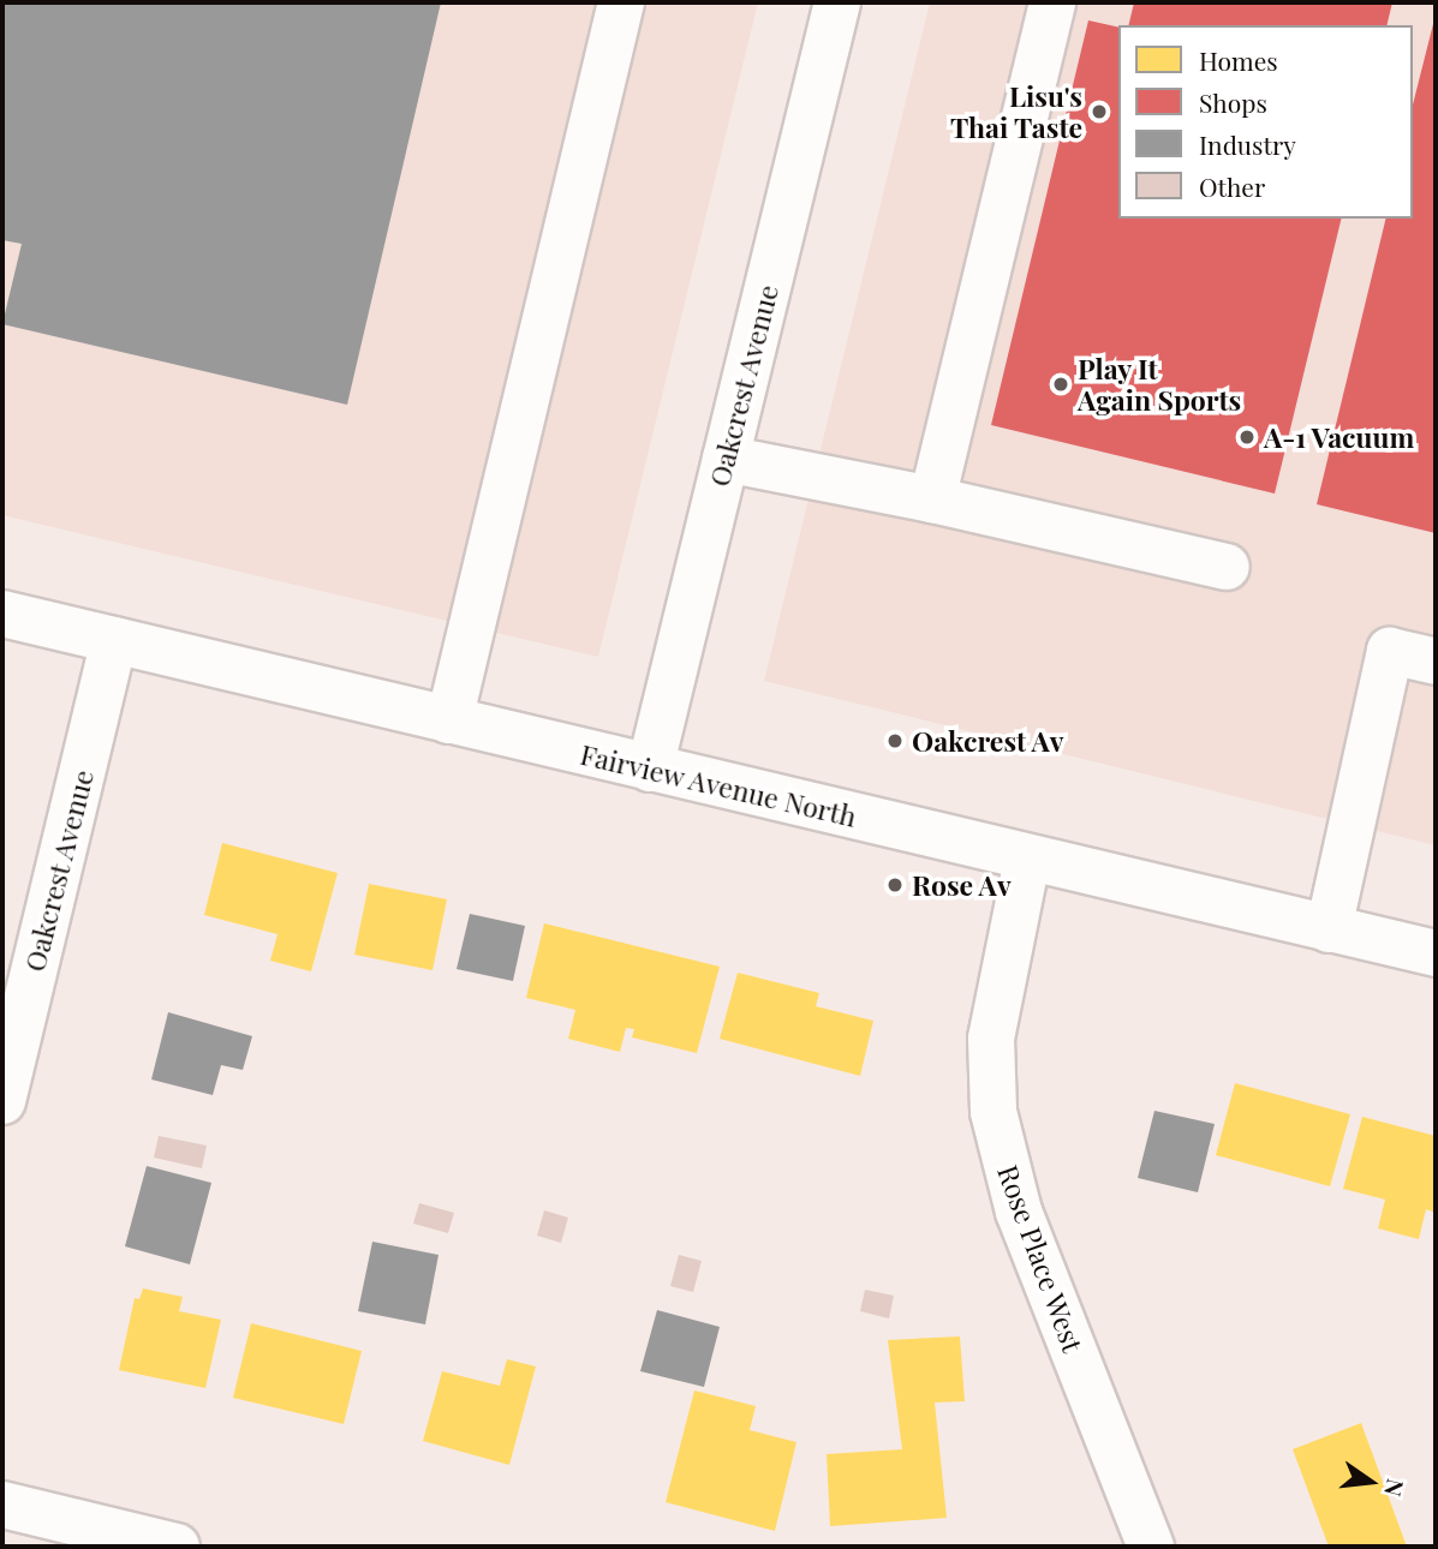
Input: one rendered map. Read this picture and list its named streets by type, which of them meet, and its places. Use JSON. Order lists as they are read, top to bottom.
{
  "streets": {
    "street": ["Oakcrest Avenue", "Fairview Avenue North", "Rose Place West"]
  },
  "crossings": [
    ["Oakcrest Avenue", "Fairview Avenue North"],
    ["Fairview Avenue North", "Rose Place West"]
  ],
  "places": [
    "Lisu's Thai Taste",
    "Play It Again Sports",
    "A-1 Vacuum",
    "Oakcrest Av",
    "Rose Av"
  ],
  "legend": [
    "Homes",
    "Shops",
    "Industry",
    "Other"
  ],
  "north": "right"
}
